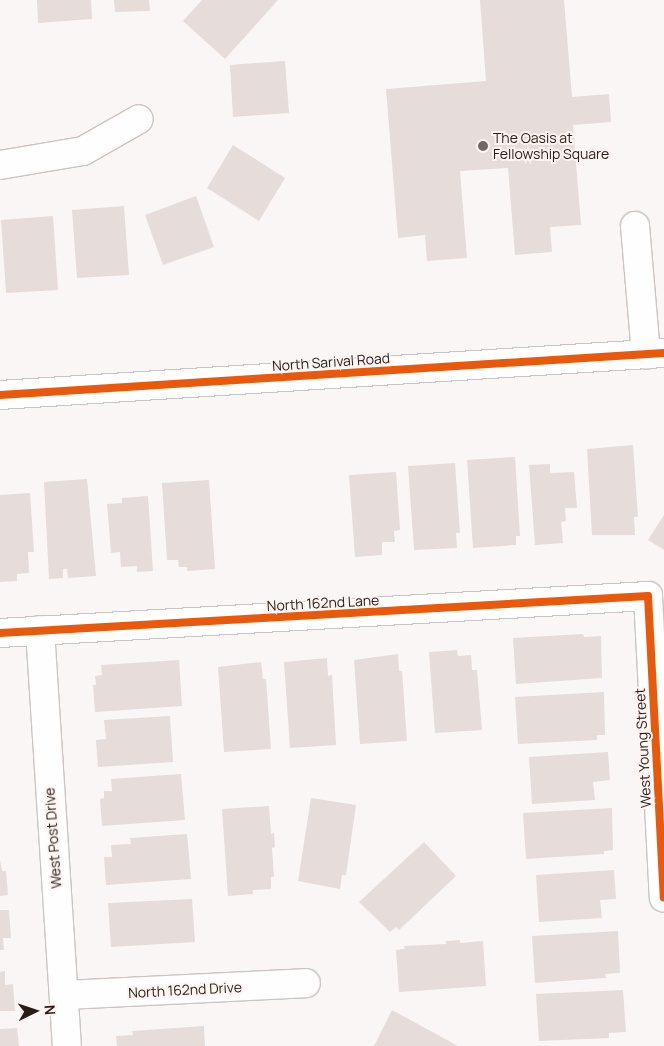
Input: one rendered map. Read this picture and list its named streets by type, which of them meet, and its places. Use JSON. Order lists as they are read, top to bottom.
{
  "streets": {
    "street": [
      "North Sarival Road",
      "North 162nd Lane",
      "West Young Street",
      "West Post Drive",
      "North 162nd Drive"
    ]
  },
  "crossings": [
    ["North 162nd Lane", "West Young Street"],
    ["North 162nd Lane", "West Post Drive"],
    ["West Post Drive", "North 162nd Drive"]
  ],
  "places": ["The Oasis at Fellowship Square"],
  "north": "right"
}
